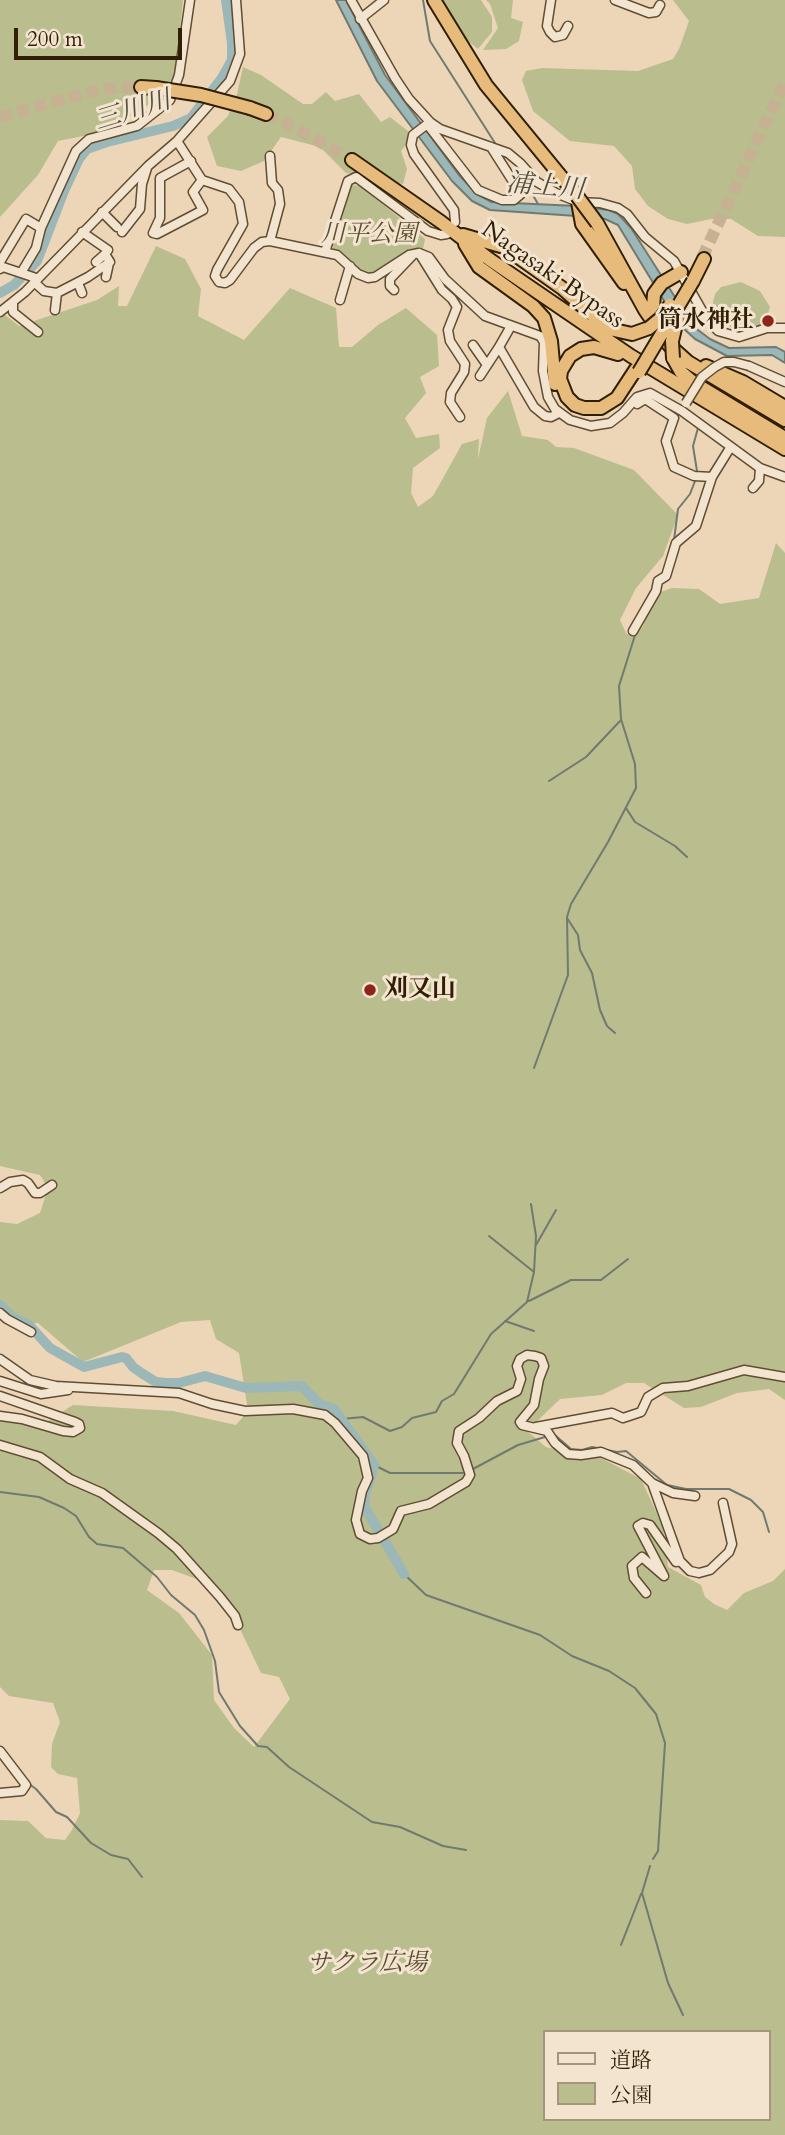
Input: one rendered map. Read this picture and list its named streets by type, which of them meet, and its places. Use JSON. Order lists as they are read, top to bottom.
{
  "streets": {
    "highway": ["Nagasaki Bypass"]
  },
  "water": ["三川川", "浦上川"],
  "parks": ["川平公園", "サクラ広場"],
  "places": ["筒水神社", "刈又山"],
  "legend": ["道路", "公園"],
  "scale_bar": "200 m"
}
